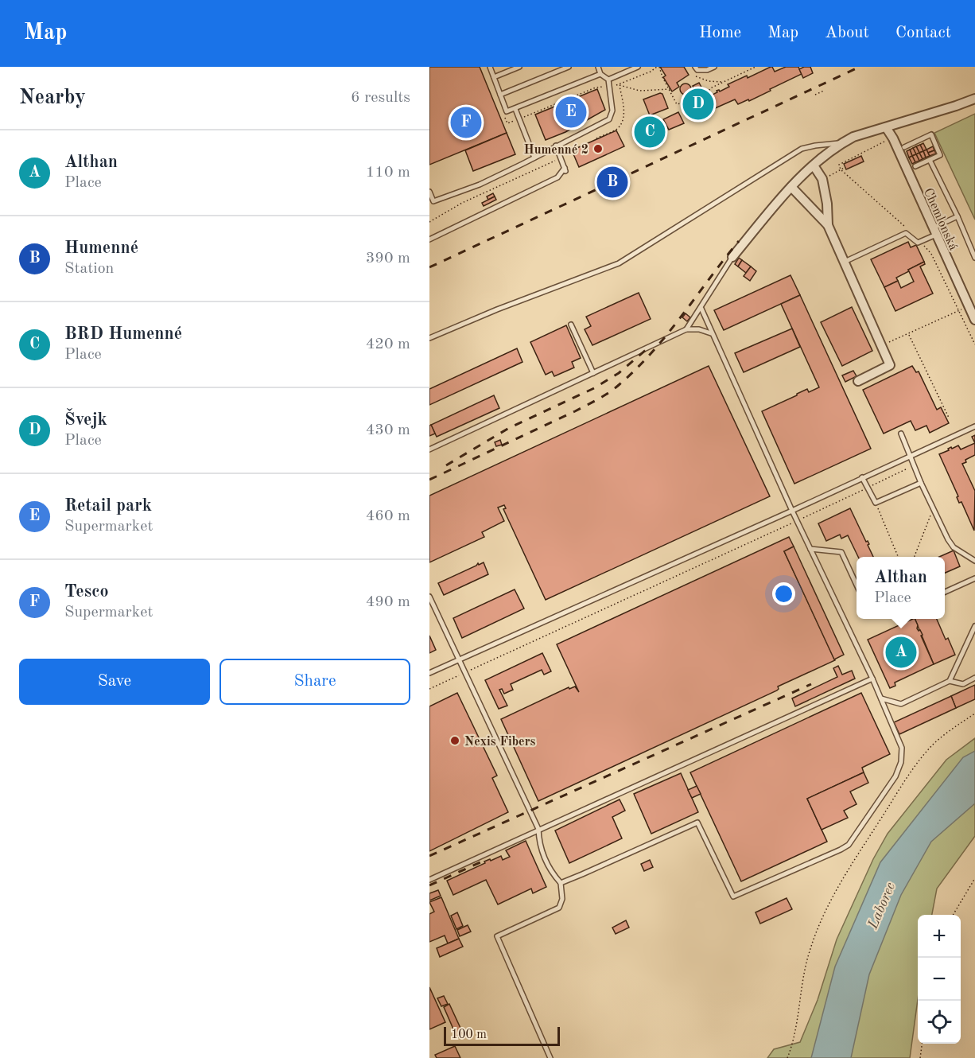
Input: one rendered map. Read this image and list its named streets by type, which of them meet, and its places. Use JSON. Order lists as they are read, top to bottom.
{
  "streets": {
    "street": ["Chemlonská"]
  },
  "water": ["Laborec"],
  "places": ["Humenné 2", "Nexis Fibers"],
  "scale_bar": "100 m",
  "page": {
    "header": "Map",
    "nav": [
      "Home",
      "Map",
      "About",
      "Contact"
    ],
    "heading": ["Nearby", "6 results"],
    "pins": [
      "D",
      "E",
      "F",
      "C",
      "B",
      "A"
    ],
    "list": [
      {
        "mark": "A",
        "name": "Althan",
        "note": "Place",
        "value": "110 m"
      },
      {
        "mark": "B",
        "name": "Humenné",
        "note": "Station",
        "value": "390 m"
      },
      {
        "mark": "C",
        "name": "BRD Humenné",
        "note": "Place",
        "value": "420 m"
      },
      {
        "mark": "D",
        "name": "Švejk",
        "note": "Place",
        "value": "430 m"
      },
      {
        "mark": "E",
        "name": "Retail park",
        "note": "Supermarket",
        "value": "460 m"
      },
      {
        "mark": "F",
        "name": "Tesco",
        "note": "Supermarket",
        "value": "490 m"
      }
    ],
    "popup": ["Althan", "Place"],
    "buttons": ["Save", "Share"],
    "map_buttons": ["+", "−"],
    "scale": "100 m"
  }
}
